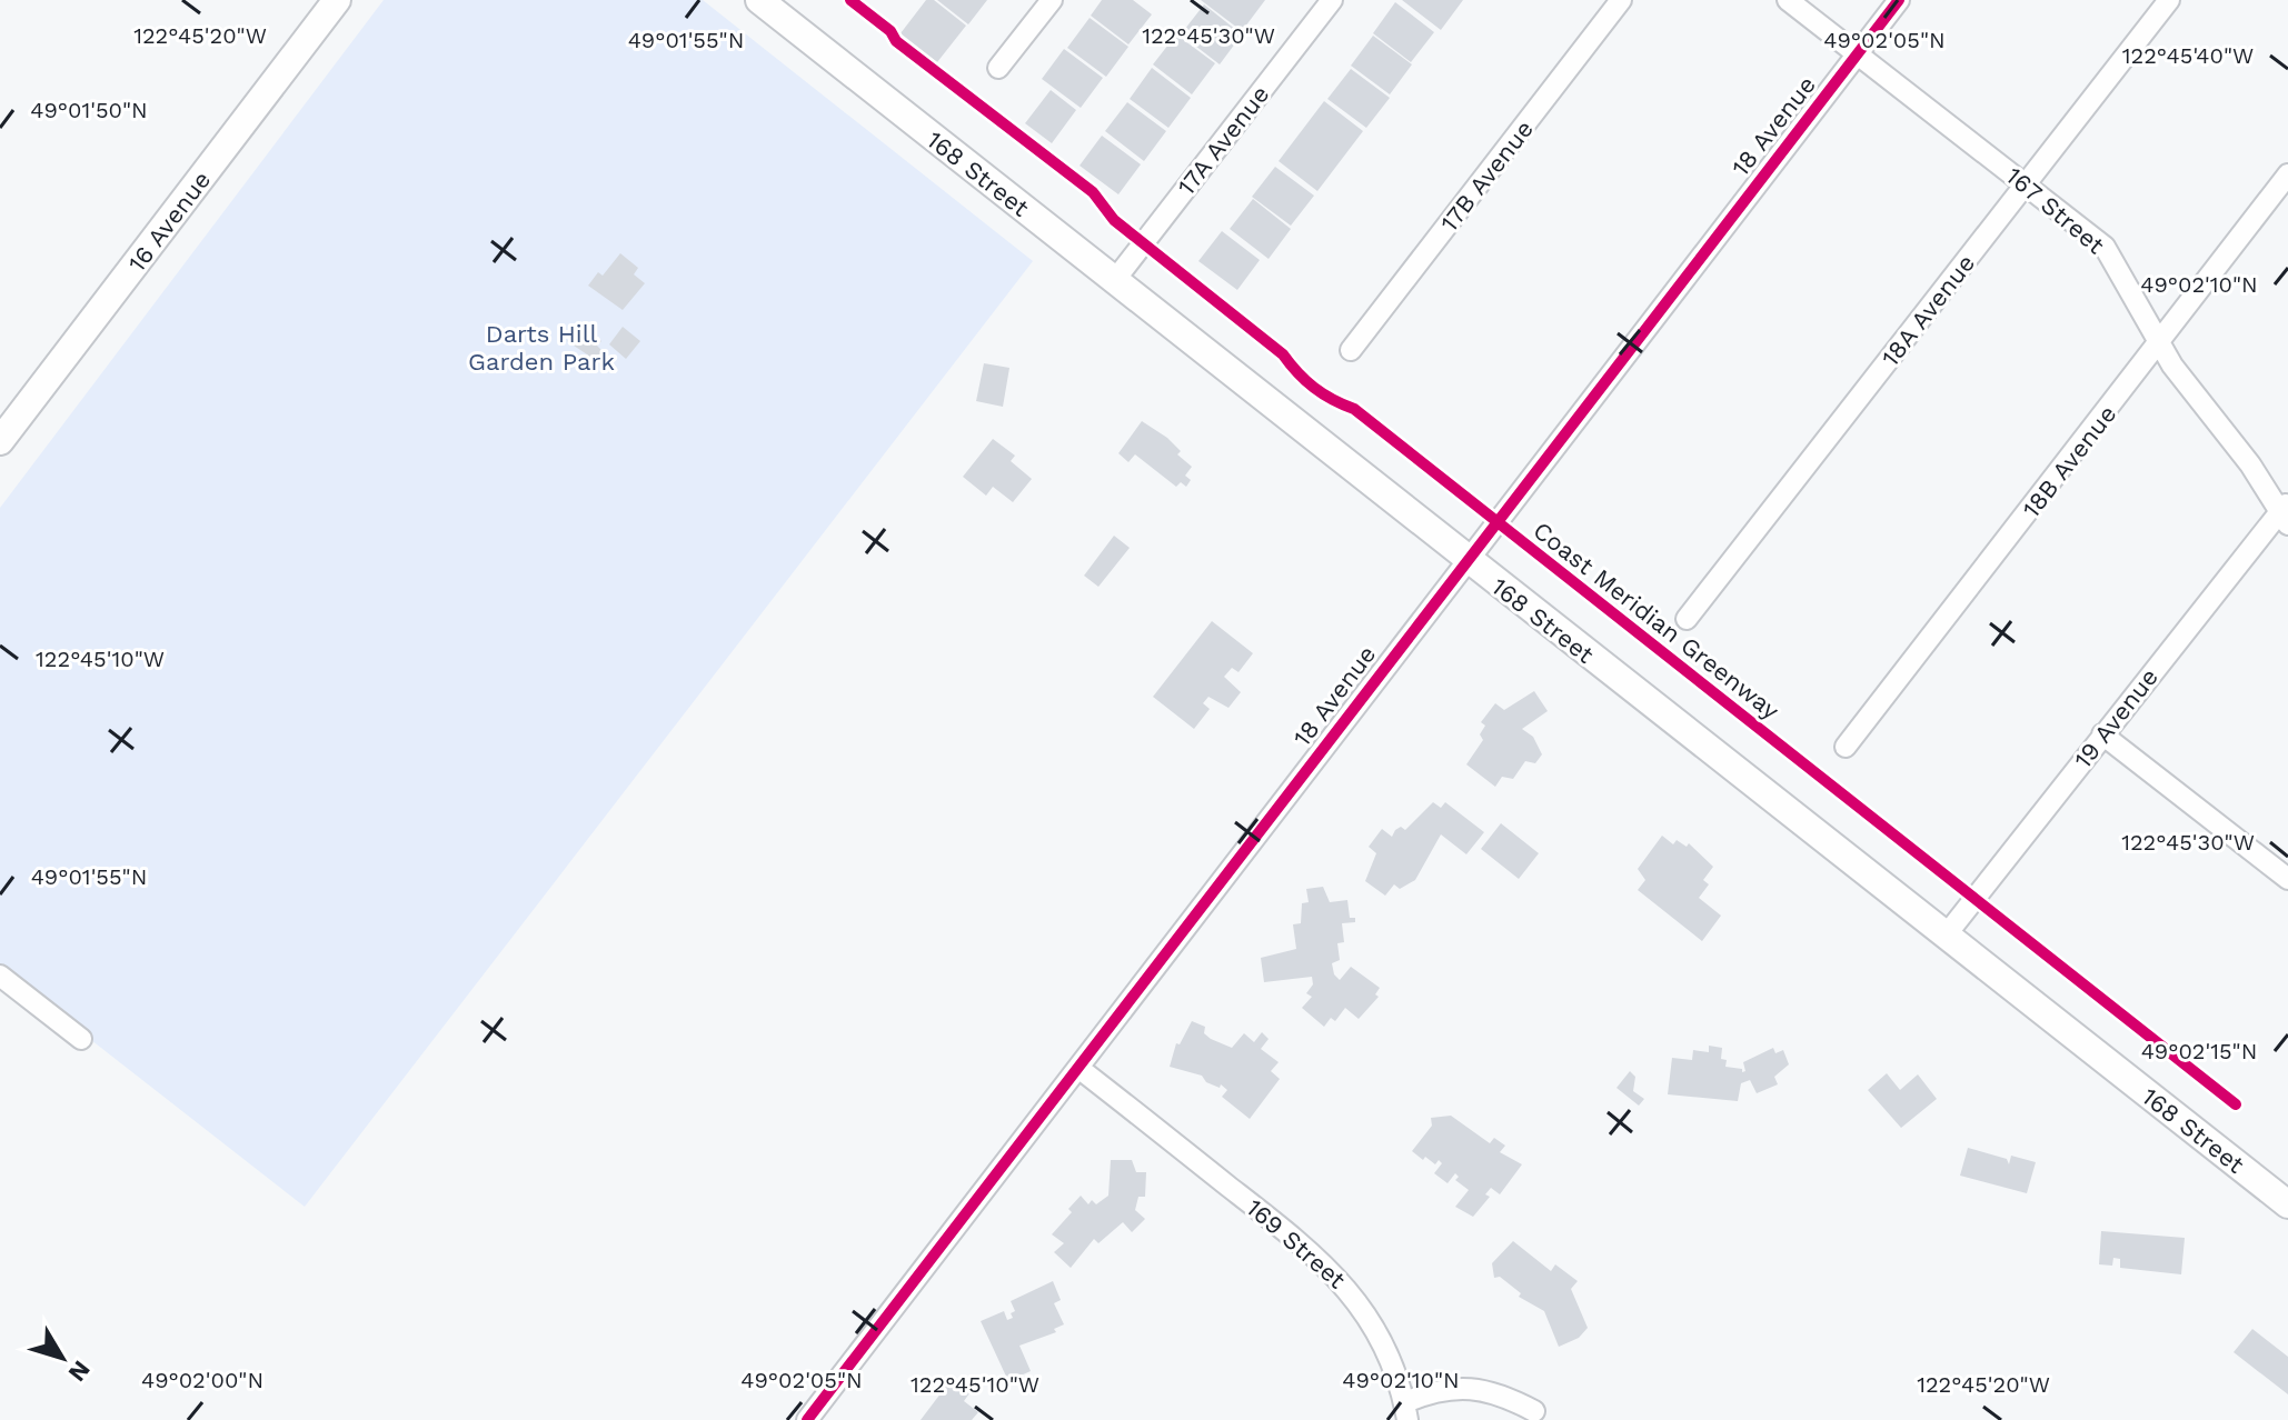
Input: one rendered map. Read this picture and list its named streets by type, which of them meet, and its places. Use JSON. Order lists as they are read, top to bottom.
{
  "streets": {
    "main road": ["168 Street", "16 Avenue"],
    "street": [
      "18 Avenue",
      "17A Avenue",
      "17B Avenue",
      "167 Street",
      "18A Avenue",
      "18B Avenue",
      "19 Avenue",
      "169 Street"
    ],
    "cycle path": ["Coast Meridian Greenway"]
  },
  "crossings": [
    ["18 Avenue", "168 Street"],
    ["18 Avenue", "167 Street"],
    ["18 Avenue", "169 Street"],
    ["17A Avenue", "168 Street"],
    ["168 Street", "19 Avenue"],
    ["167 Street", "18A Avenue"],
    ["167 Street", "18B Avenue"],
    ["167 Street", "19 Avenue"]
  ],
  "parks": ["Darts Hill Garden Park"],
  "north": "bottom right",
  "coordinates": [
    "122°45'20\"W",
    "122°45'30\"W",
    "49°02'05\"N",
    "49°01'55\"N",
    "122°45'40\"W",
    "49°01'50\"N",
    "49°02'10\"N",
    "122°45'10\"W",
    "49°02'15\"N",
    "49°02'00\"N"
  ]
}
